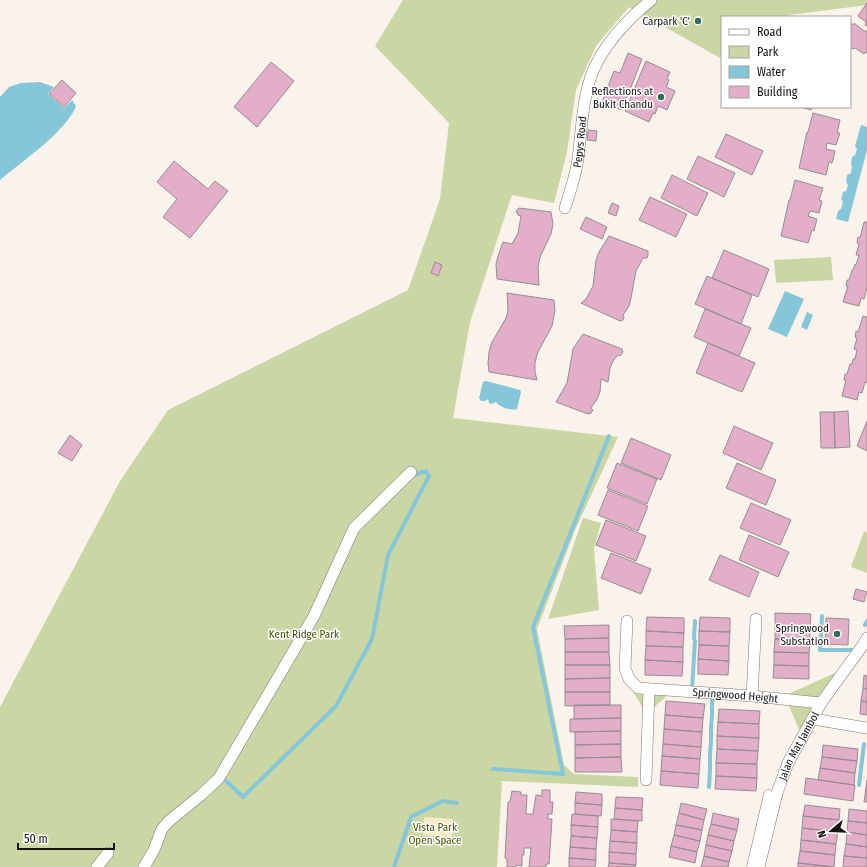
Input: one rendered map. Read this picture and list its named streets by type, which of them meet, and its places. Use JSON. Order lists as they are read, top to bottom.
{
  "streets": {
    "street": ["Pepys Road", "Springwood Height", "Jalan Mat Jambol"]
  },
  "crossings": [
    ["Springwood Height", "Jalan Mat Jambol"]
  ],
  "parks": ["Kent Ridge Park", "Vista Park Open Space"],
  "places": ["Carpark 'C'", "Reflections at Bukit Chandu", "Springwood Substation"],
  "legend": [
    "Road",
    "Park",
    "Water",
    "Building"
  ],
  "scale_bar": "50 m",
  "north": "left"
}
